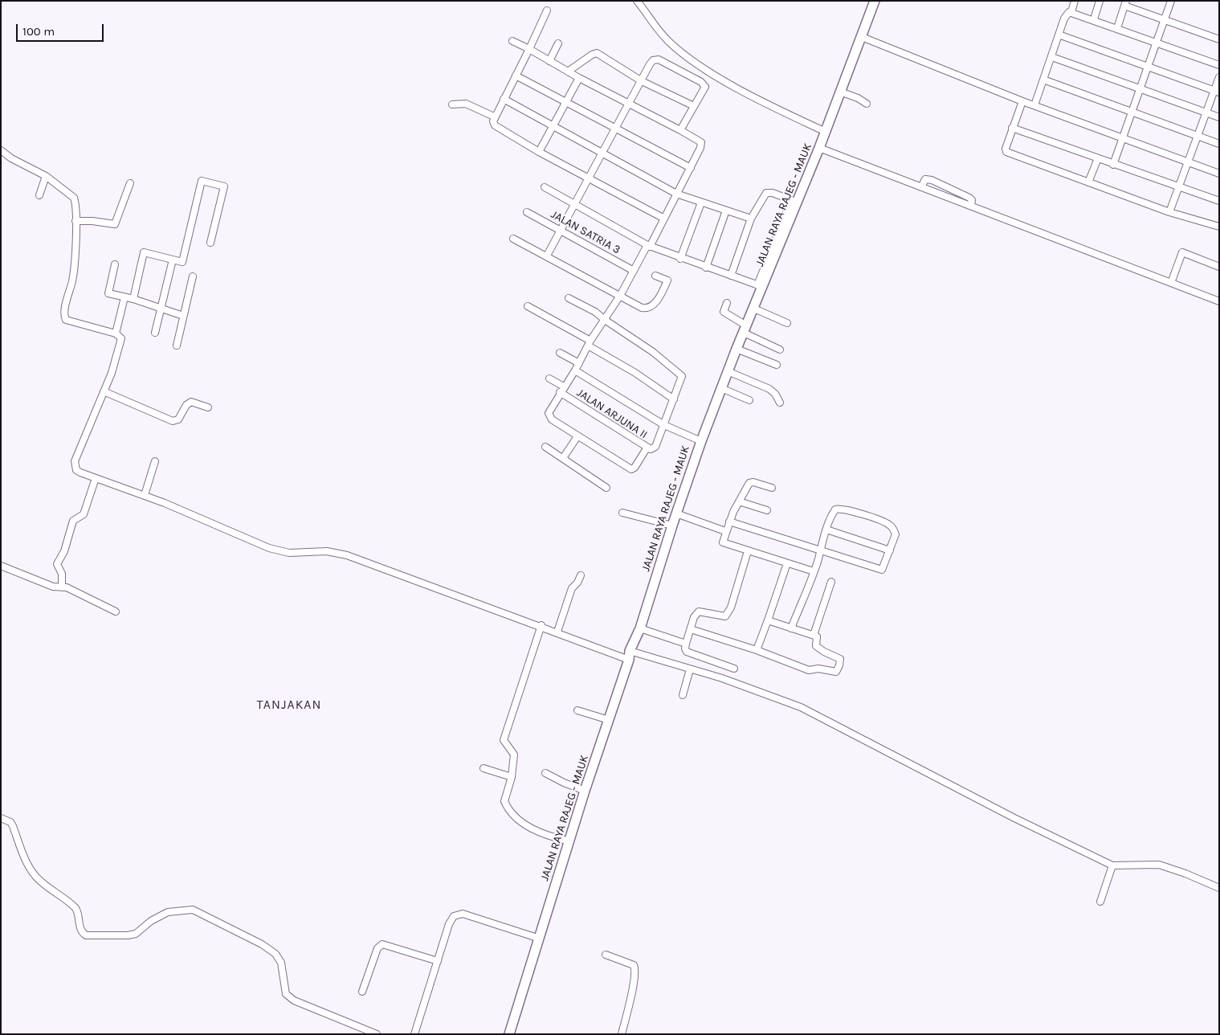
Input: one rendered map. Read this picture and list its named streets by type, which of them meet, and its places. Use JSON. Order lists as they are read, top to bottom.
{
  "streets": {
    "main road": ["JALAN RAYA RAJEG - MAUK"],
    "street": ["JALAN SATRIA 3", "JALAN ARJUNA II"]
  },
  "districts": ["TANJAKAN"],
  "scale_bar": "100 m"
}
